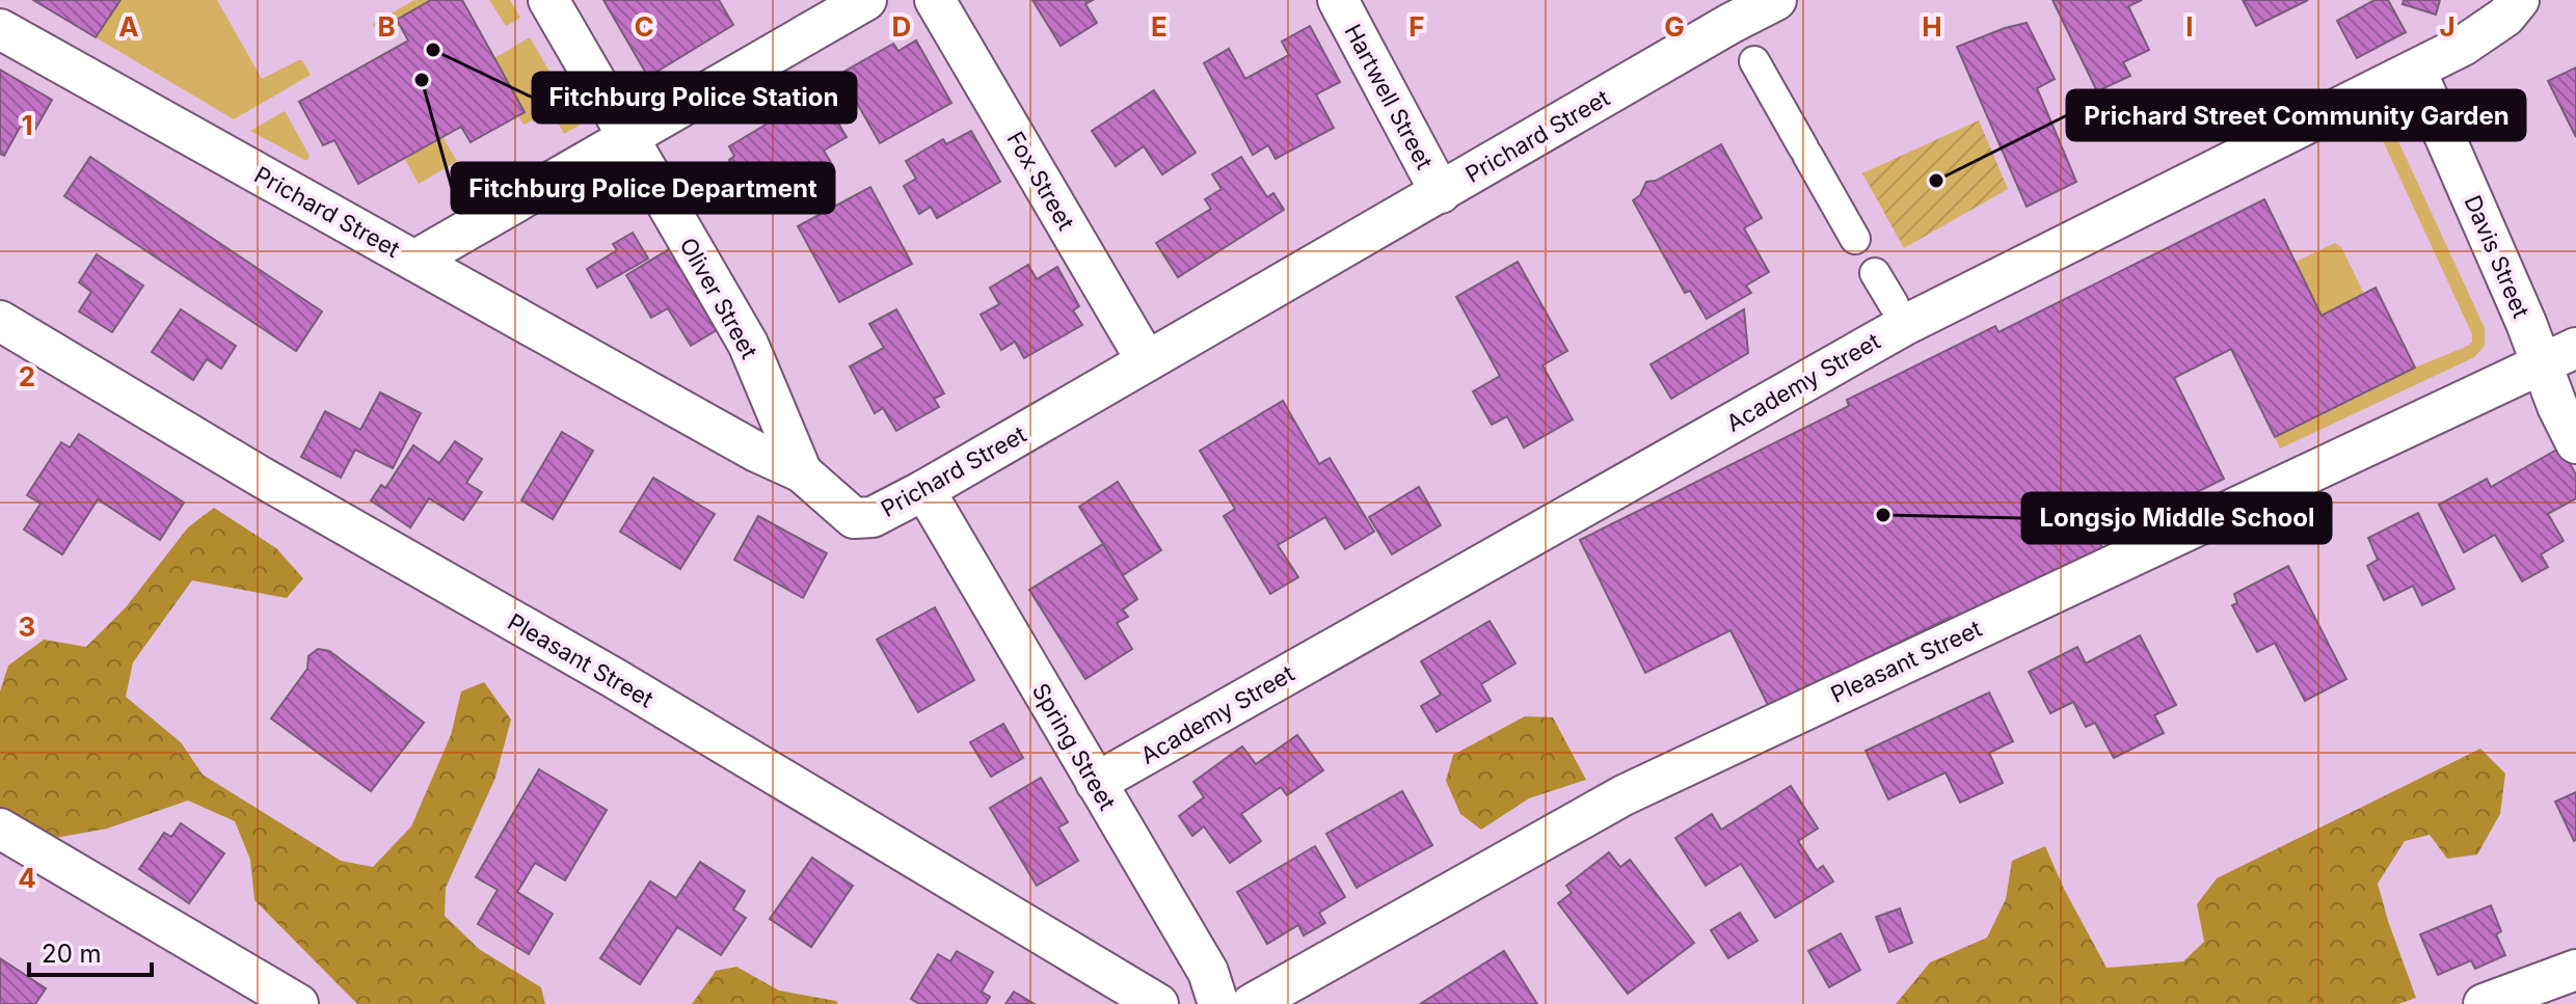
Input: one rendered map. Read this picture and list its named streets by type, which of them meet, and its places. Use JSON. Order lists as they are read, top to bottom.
{
  "streets": {
    "street": [
      "Hartwell Street",
      "Prichard Street",
      "Fox Street",
      "Davis Street",
      "Oliver Street",
      "Academy Street",
      "Pleasant Street",
      "Spring Street"
    ]
  },
  "crossings": [
    ["Hartwell Street", "Prichard Street"],
    ["Prichard Street", "Fox Street"],
    ["Prichard Street", "Oliver Street"],
    ["Prichard Street", "Spring Street"],
    ["Davis Street", "Academy Street"],
    ["Davis Street", "Pleasant Street"],
    ["Academy Street", "Spring Street"]
  ],
  "places": [
    "Fitchburg Police Station",
    "Fitchburg Police Department",
    "Prichard Street Community Garden",
    "Longsjo Middle School"
  ],
  "scale_bar": "20 m",
  "grid": {
    "columns": [
      "A",
      "B",
      "C",
      "D",
      "E",
      "F",
      "G",
      "H",
      "I",
      "J"
    ],
    "rows": [
      "1",
      "2",
      "3",
      "4"
    ]
  }
}
